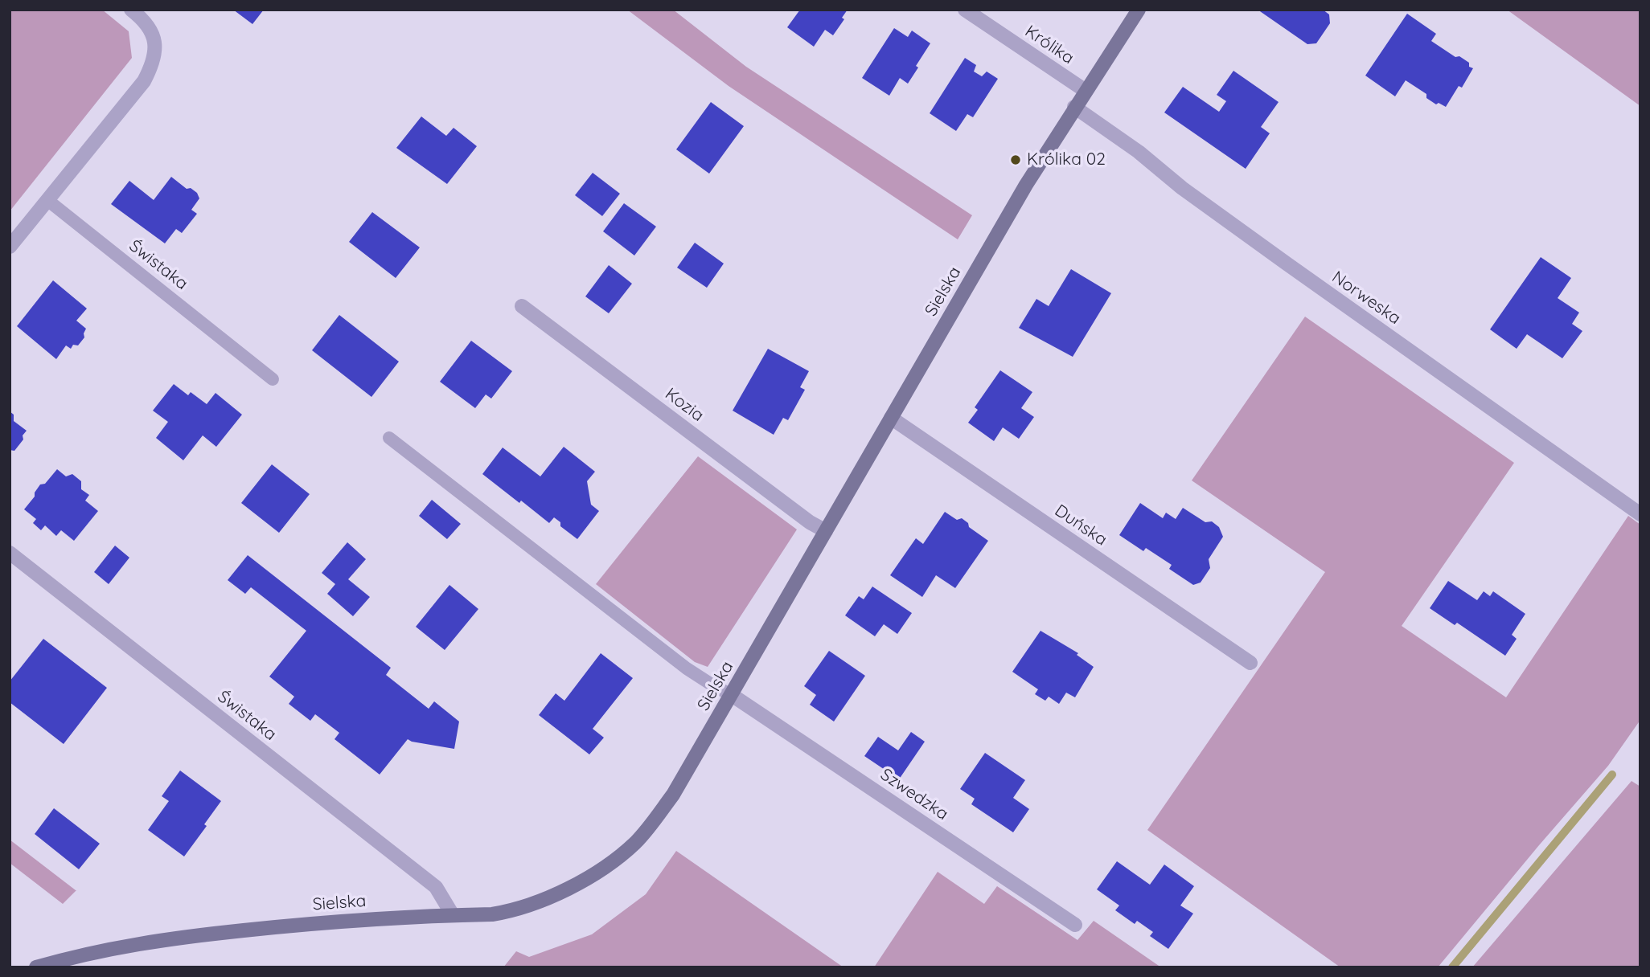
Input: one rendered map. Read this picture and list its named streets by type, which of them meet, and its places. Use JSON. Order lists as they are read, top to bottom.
{
  "streets": {
    "street": [
      "Królika",
      "Świstaka",
      "Sielska",
      "Norweska",
      "Kozia",
      "Duńska",
      "Szwedzka"
    ]
  },
  "crossings": [
    ["Królika", "Sielska"],
    ["Świstaka", "Sielska"],
    ["Sielska", "Norweska"],
    ["Sielska", "Kozia"],
    ["Sielska", "Duńska"],
    ["Sielska", "Szwedzka"]
  ],
  "places": ["Królika 02"]
}
